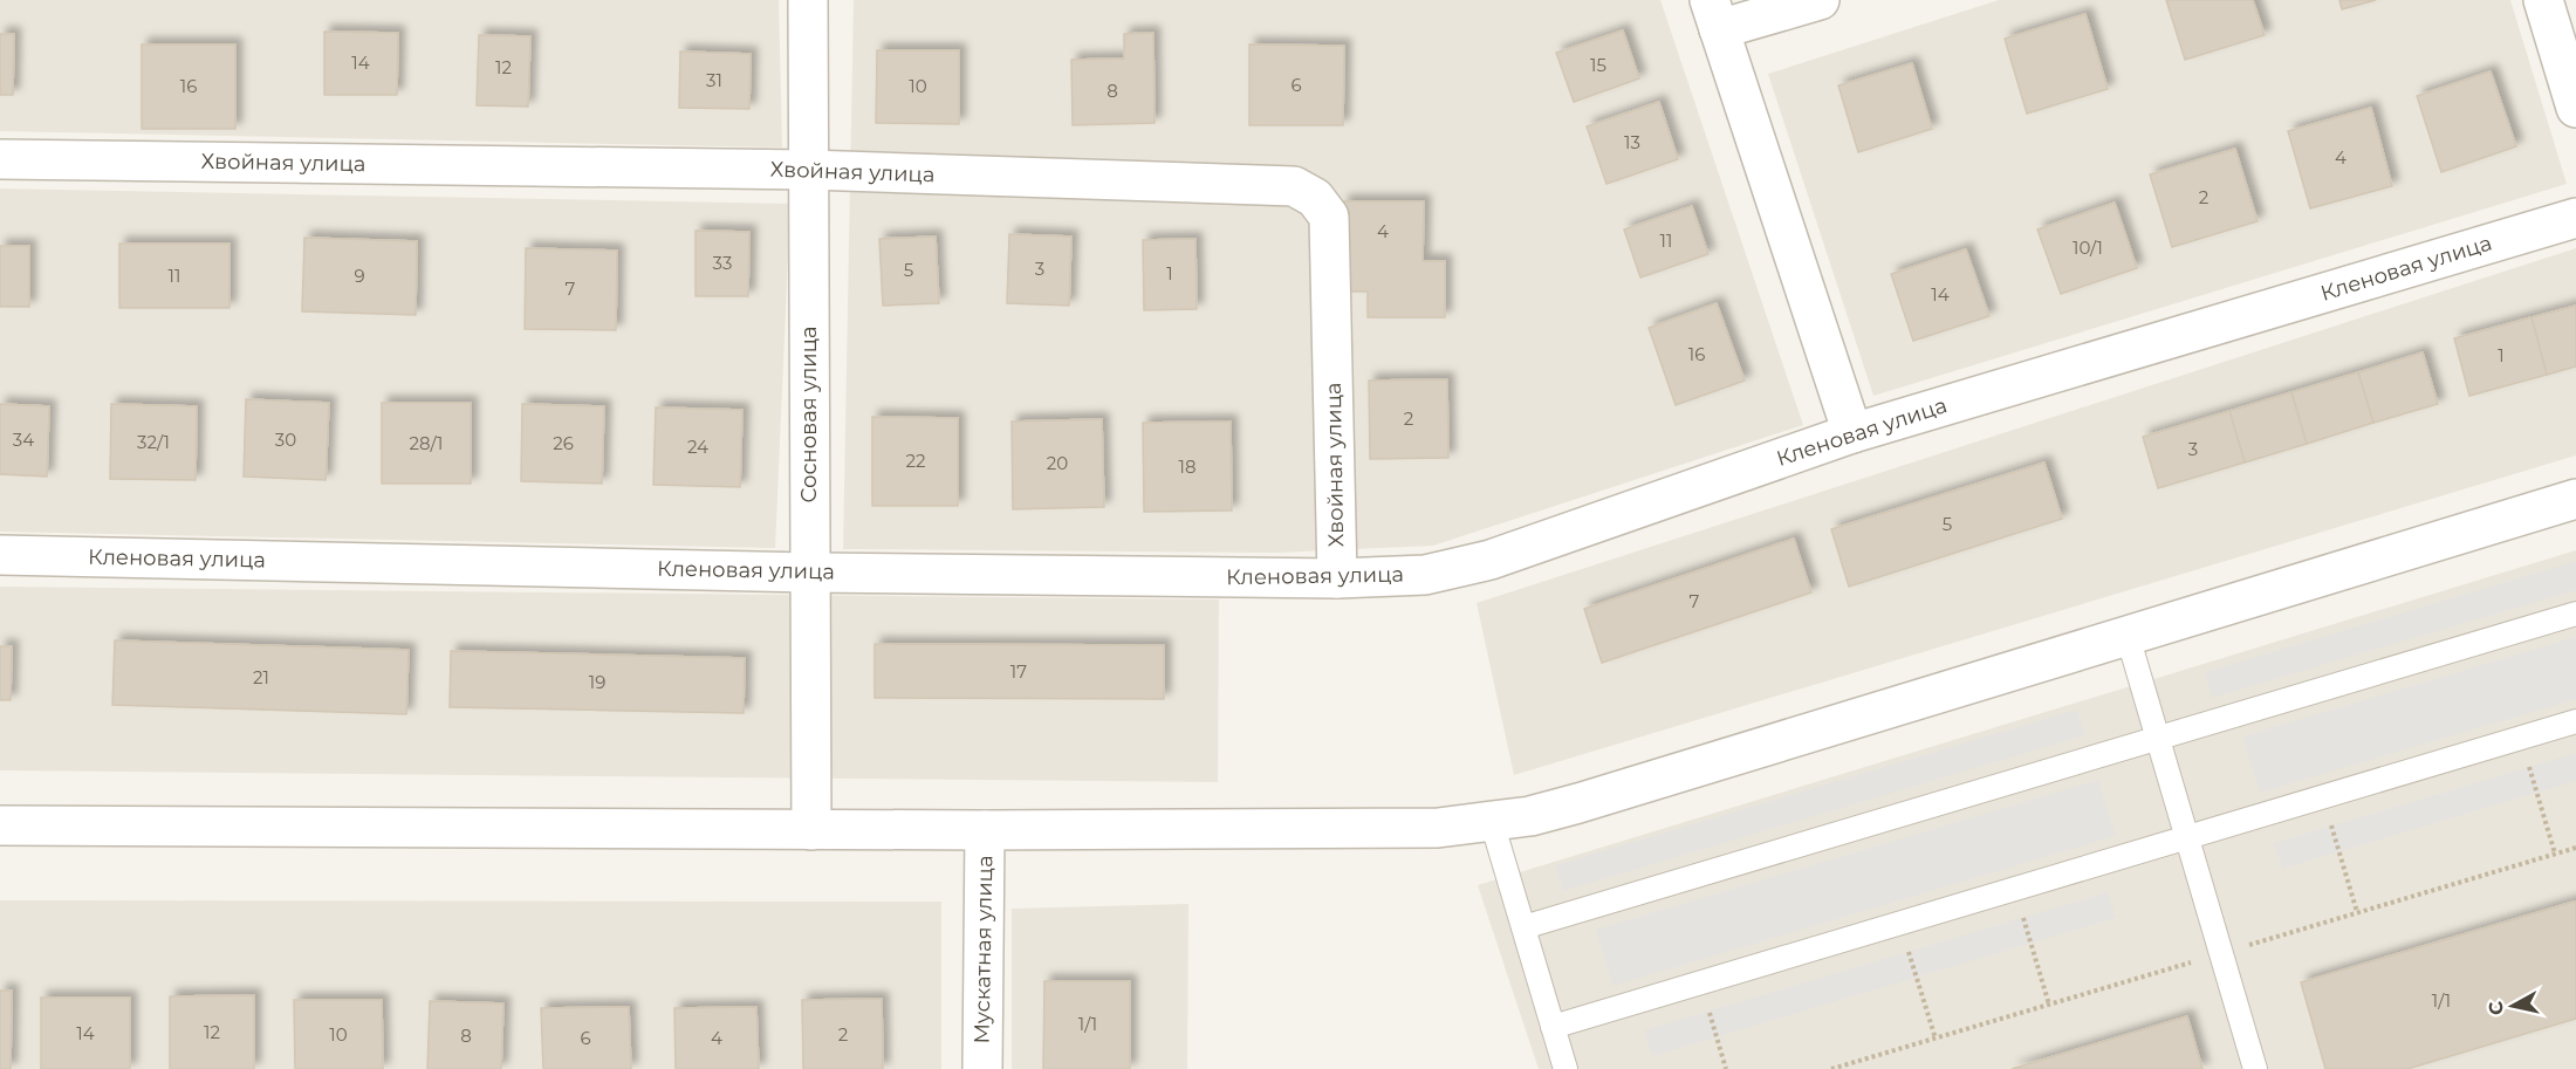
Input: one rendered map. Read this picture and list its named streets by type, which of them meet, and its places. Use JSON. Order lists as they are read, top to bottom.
{
  "streets": {
    "street": [
      "Хвойная улица",
      "Кленовая улица",
      "Сосновая улица",
      "Мускатная улица"
    ]
  },
  "crossings": [
    ["Хвойная улица", "Кленовая улица"],
    ["Хвойная улица", "Сосновая улица"],
    ["Кленовая улица", "Сосновая улица"]
  ],
  "house_numbers": [
    "14",
    "15",
    "12",
    "31",
    "6",
    "16",
    "10",
    "8",
    "13",
    "4",
    "2",
    "4",
    "11",
    "10/1",
    "33",
    "3",
    "5",
    "1",
    "11",
    "9",
    "7",
    "14",
    "16",
    "1",
    "2",
    "34",
    "30",
    "32/1",
    "28/1",
    "26",
    "24",
    "3",
    "22",
    "20",
    "18",
    "5",
    "7",
    "17",
    "21",
    "19",
    "1/1",
    "1/1",
    "12",
    "14",
    "10",
    "2",
    "8",
    "6",
    "4"
  ],
  "north": "left"
}
